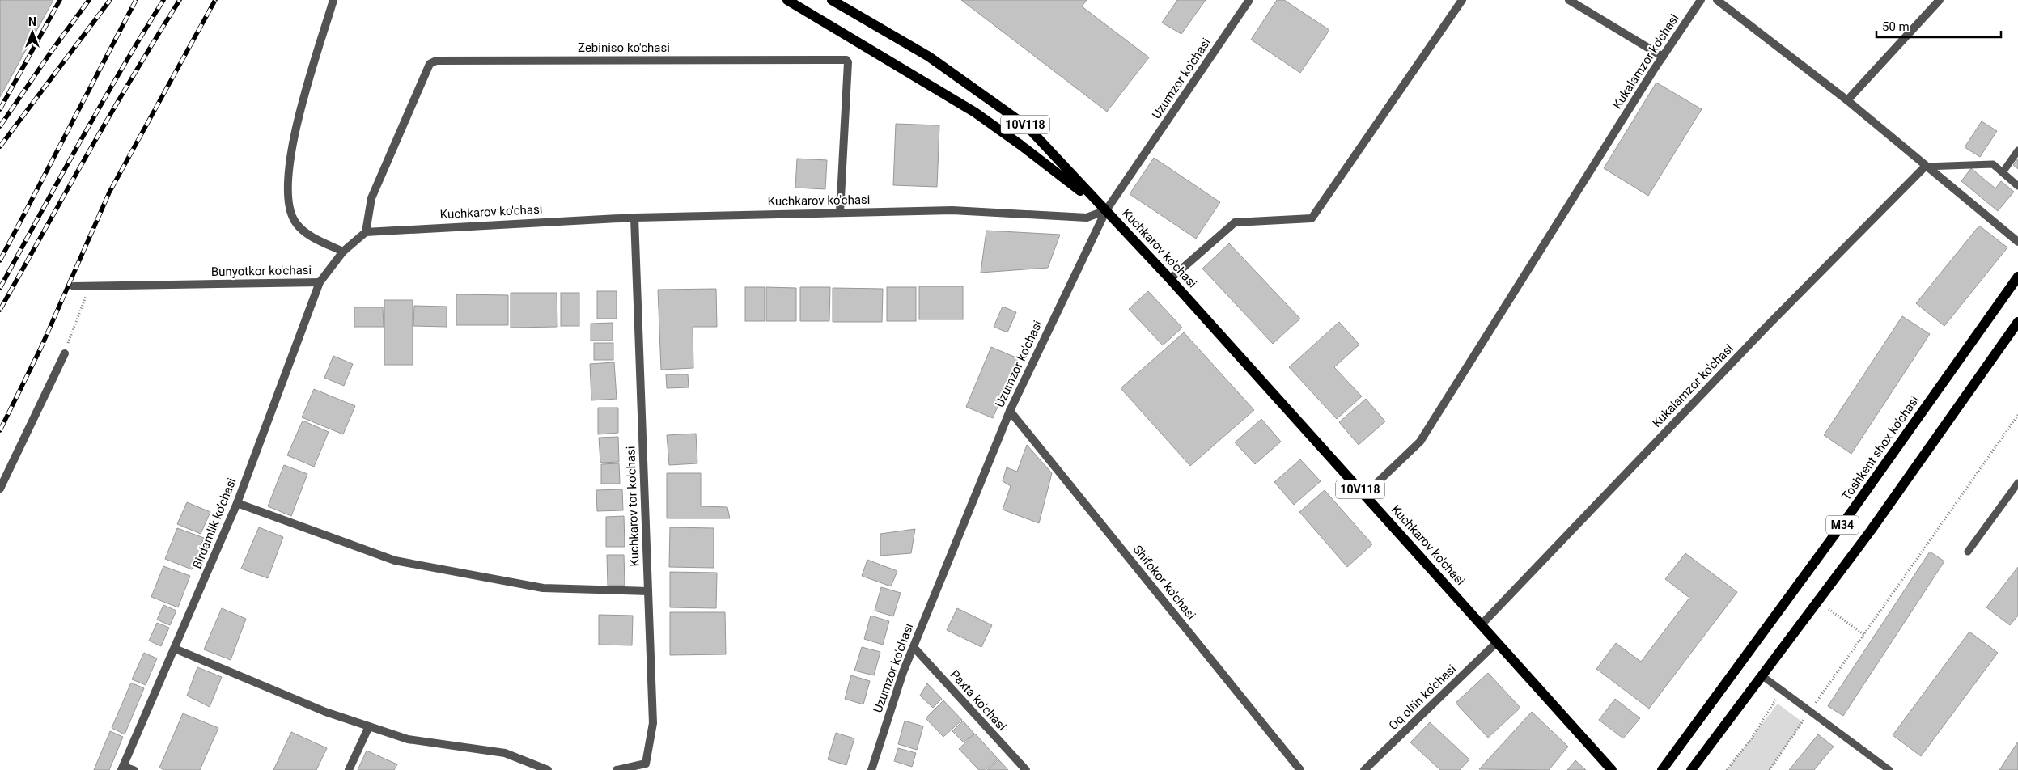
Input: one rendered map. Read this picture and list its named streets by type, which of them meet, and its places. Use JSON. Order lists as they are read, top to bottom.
{
  "streets": {
    "main road": [
      "10V118",
      "Kuchkarov ko'chasi",
      "Toshkent shox ko'chasi",
      "M34"
    ],
    "street": [
      "Zebiniso ko'chasi",
      "Kukalamzor ko'chasi",
      "Uzumzor ko'chasi",
      "Bunyotkor ko'chasi",
      "Kuchkarov tor ko'chasi",
      "Birdamlik ko'chasi",
      "Shifokor ko'chasi",
      "Oq oltin ko'chasi",
      "Paxta ko'chasi"
    ]
  },
  "crossings": [
    ["Zebiniso ko'chasi", "Kuchkarov ko'chasi"],
    ["Kukalamzor ko'chasi", "Kuchkarov ko'chasi"],
    ["Uzumzor ko'chasi", "10V118"],
    ["Uzumzor ko'chasi", "Kuchkarov ko'chasi"],
    ["Uzumzor ko'chasi", "Shifokor ko'chasi"],
    ["Uzumzor ko'chasi", "Paxta ko'chasi"],
    ["10V118", "Kuchkarov ko'chasi"],
    ["Kuchkarov ko'chasi", "Kuchkarov tor ko'chasi"],
    ["Kuchkarov ko'chasi", "Oq oltin ko'chasi"],
    ["Bunyotkor ko'chasi", "Birdamlik ko'chasi"]
  ],
  "scale_bar": "50 m",
  "north": "top"
}
